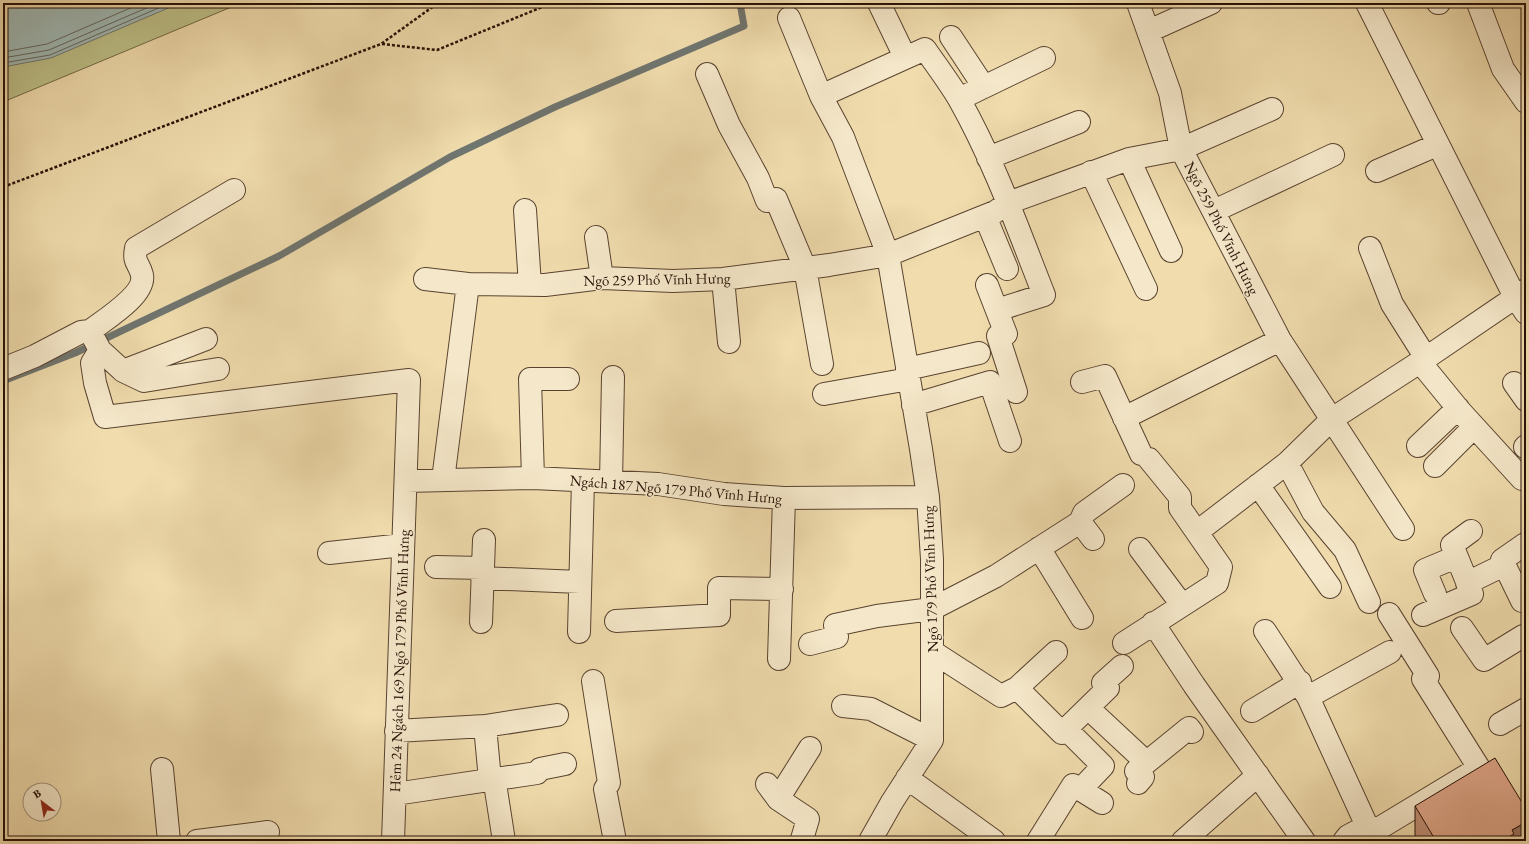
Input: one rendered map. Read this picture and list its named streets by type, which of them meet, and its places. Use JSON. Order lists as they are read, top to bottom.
{
  "streets": {
    "street": [
      "Ngõ 259 Phố Vĩnh Hưng",
      "Ngách 187 Ngõ 179 Phố Vĩnh Hưng",
      "Ngõ 179 Phố Vĩnh Hưng",
      "Hẻm 24 Ngách 169 Ngõ 179 Phố Vĩnh Hưng"
    ]
  },
  "crossings": [
    ["Ngõ 259 Phố Vĩnh Hưng", "Ngõ 179 Phố Vĩnh Hưng"],
    ["Ngách 187 Ngõ 179 Phố Vĩnh Hưng", "Ngõ 179 Phố Vĩnh Hưng"],
    ["Ngách 187 Ngõ 179 Phố Vĩnh Hưng", "Hẻm 24 Ngách 169 Ngõ 179 Phố Vĩnh Hưng"]
  ],
  "north": "top left"
}
